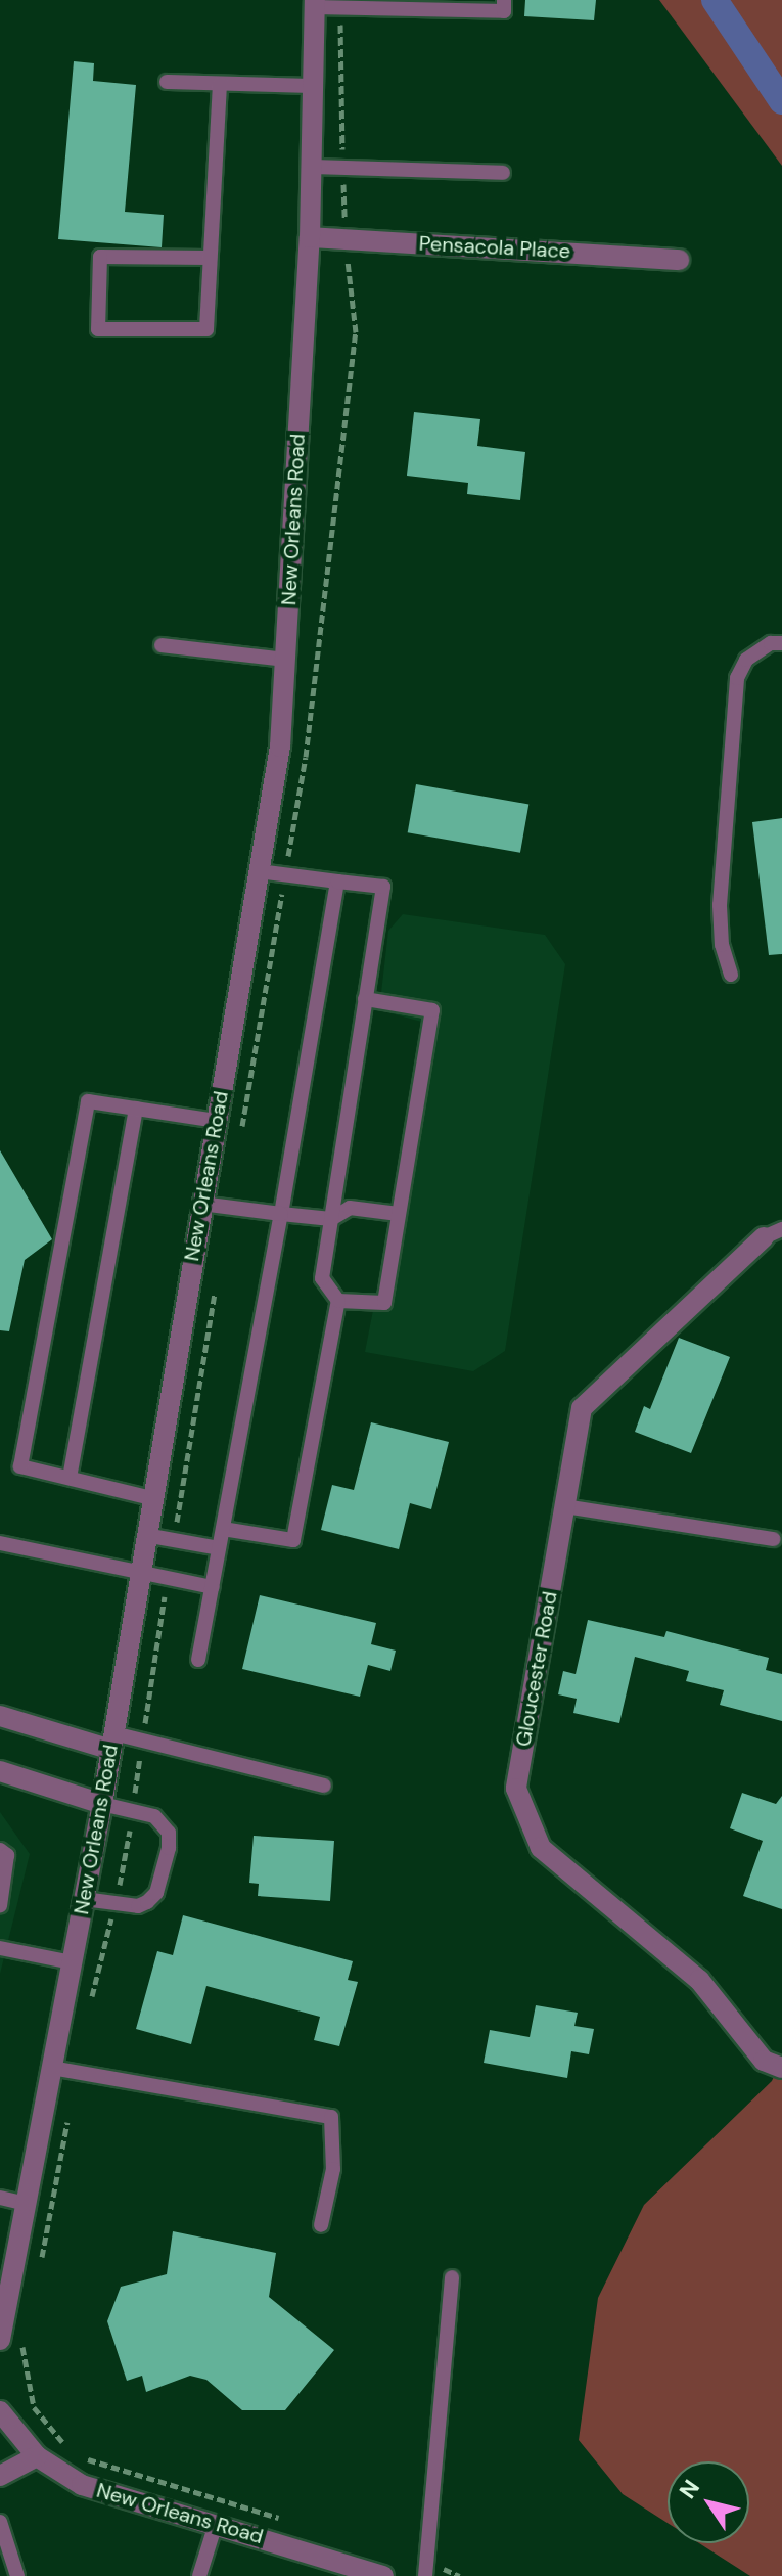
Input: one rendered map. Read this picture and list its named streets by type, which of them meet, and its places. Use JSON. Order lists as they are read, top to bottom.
{
  "streets": {
    "street": ["Pensacola Place", "New Orleans Road", "Gloucester Road"]
  },
  "crossings": [
    ["Pensacola Place", "New Orleans Road"]
  ],
  "north": "top left"
}
